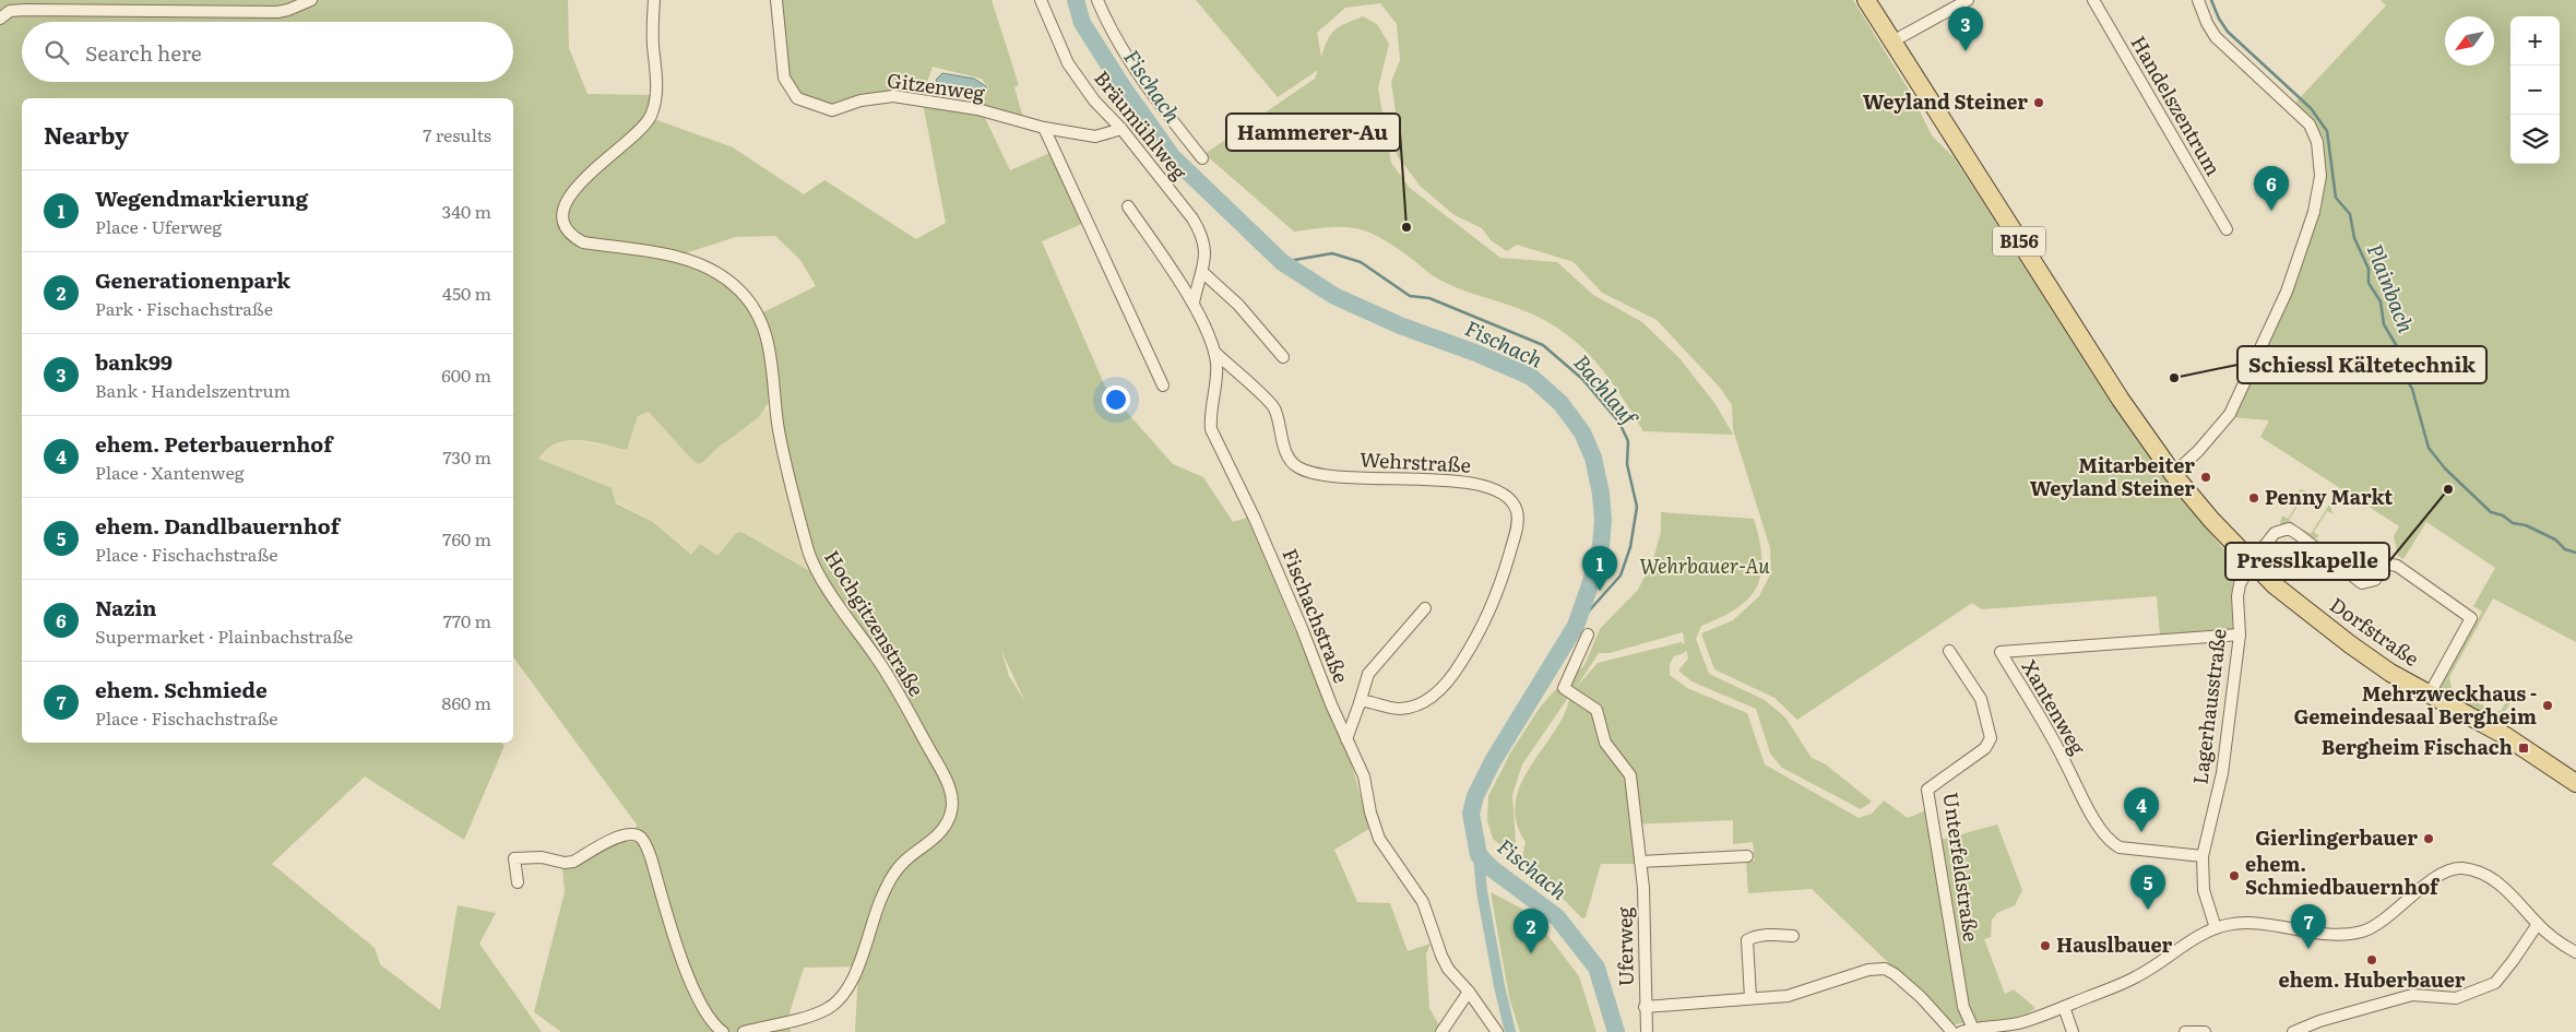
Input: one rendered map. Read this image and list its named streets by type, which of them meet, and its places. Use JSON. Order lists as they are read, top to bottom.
{
  "streets": {
    "main road": ["B156", "Dorfstraße"],
    "street": [
      "Gitzenweg",
      "Handelszentrum",
      "Bräumühlweg",
      "Wehrstraße",
      "Fischachstraße",
      "Hochgitzenstraße",
      "Lagerhausstraße",
      "Xantenweg",
      "Unterfeldstraße",
      "Uferweg"
    ]
  },
  "crossings": [
    ["Gitzenweg", "Bräumühlweg"],
    ["Bräumühlweg", "Fischachstraße"],
    ["B156", "Dorfstraße"],
    ["Wehrstraße", "Fischachstraße"],
    ["Dorfstraße", "Lagerhausstraße"],
    ["Lagerhausstraße", "Xantenweg"]
  ],
  "water": ["Fischach", "Plainbach", "Bachlauf"],
  "parks": ["Wehrbauer-Au"],
  "places": {
    "other": [
      "Weyland Steiner",
      "Hammerer-Au",
      "Schiessl Kältetechnik",
      "Mitarbeiter Weyland Steiner",
      "Presslkapelle",
      "Penny Markt",
      "Mehrzweckhaus - Gemeindesaal Bergheim",
      "Gierlingerbauer",
      "ehem. Schmiedbauernhof",
      "Hauslbauer",
      "ehem. Huberbauer"
    ],
    "transit": ["Bergheim Fischach"]
  },
  "north": "bottom left",
  "page": {
    "pins": [
      "3",
      "6",
      "1",
      "4",
      "5",
      "7",
      "2"
    ],
    "map_buttons": ["+", "−"],
    "search": "Search here",
    "heading": ["Nearby", "7 results"],
    "list": [
      {
        "mark": "1",
        "name": "Wegendmarkierung",
        "note": "Place · Uferweg",
        "value": "340 m"
      },
      {
        "mark": "2",
        "name": "Generationenpark",
        "note": "Park · Fischachstraße",
        "value": "450 m"
      },
      {
        "mark": "3",
        "name": "bank99",
        "note": "Bank · Handelszentrum",
        "value": "600 m"
      },
      {
        "mark": "4",
        "name": "ehem. Peterbauernhof",
        "note": "Place · Xantenweg",
        "value": "730 m"
      },
      {
        "mark": "5",
        "name": "ehem. Dandlbauernhof",
        "note": "Place · Fischachstraße",
        "value": "760 m"
      },
      {
        "mark": "6",
        "name": "Nazin",
        "note": "Supermarket · Plainbachstraße",
        "value": "770 m"
      },
      {
        "mark": "7",
        "name": "ehem. Schmiede",
        "note": "Place · Fischachstraße",
        "value": "860 m"
      }
    ]
  }
}
